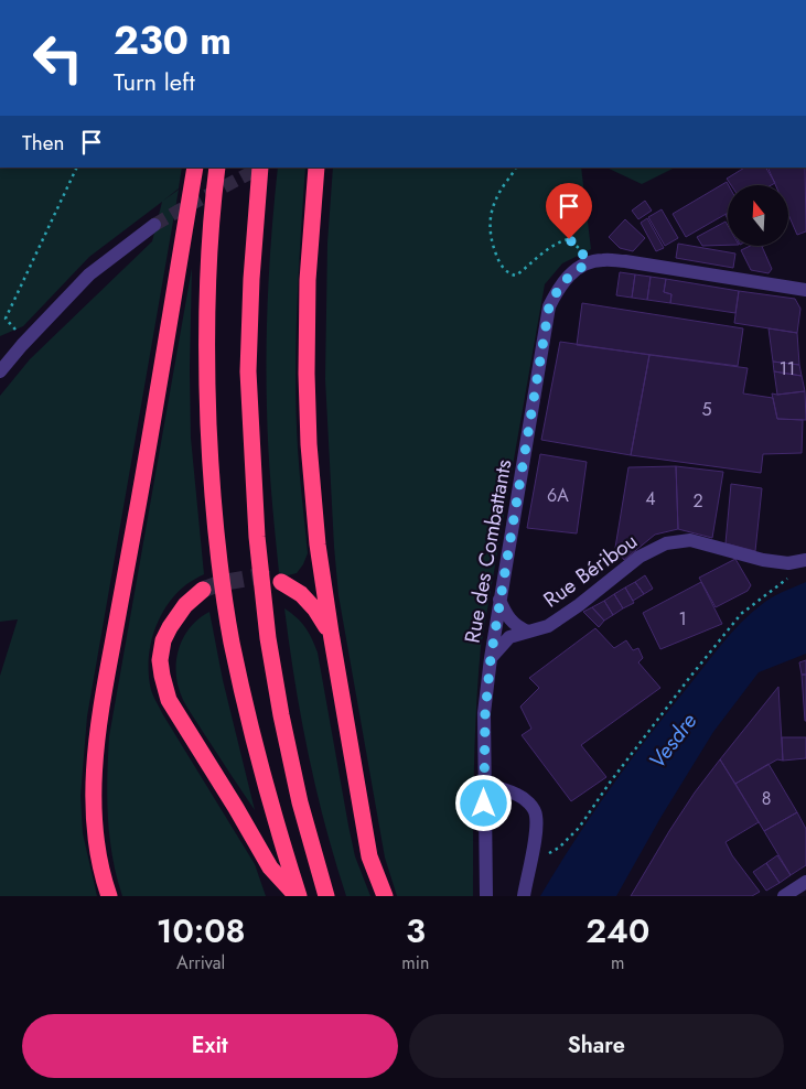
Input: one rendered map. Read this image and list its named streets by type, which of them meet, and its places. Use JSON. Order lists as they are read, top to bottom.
{
  "streets": {
    "street": ["Rue des Combattants", "Rue Béribou"]
  },
  "crossings": [
    ["Rue des Combattants", "Rue Béribou"]
  ],
  "water": ["Vesdre"],
  "house_numbers": [
    "11",
    "5",
    "6A",
    "4",
    "2",
    "1",
    "8"
  ],
  "north": "top",
  "page": {
    "turn": ["230 m", "Turn left"],
    "then": "Then",
    "eta": [
      "10:08",
      "Arrival",
      "3",
      "min",
      "240",
      "m"
    ],
    "buttons": ["Exit", "Share"]
  }
}
